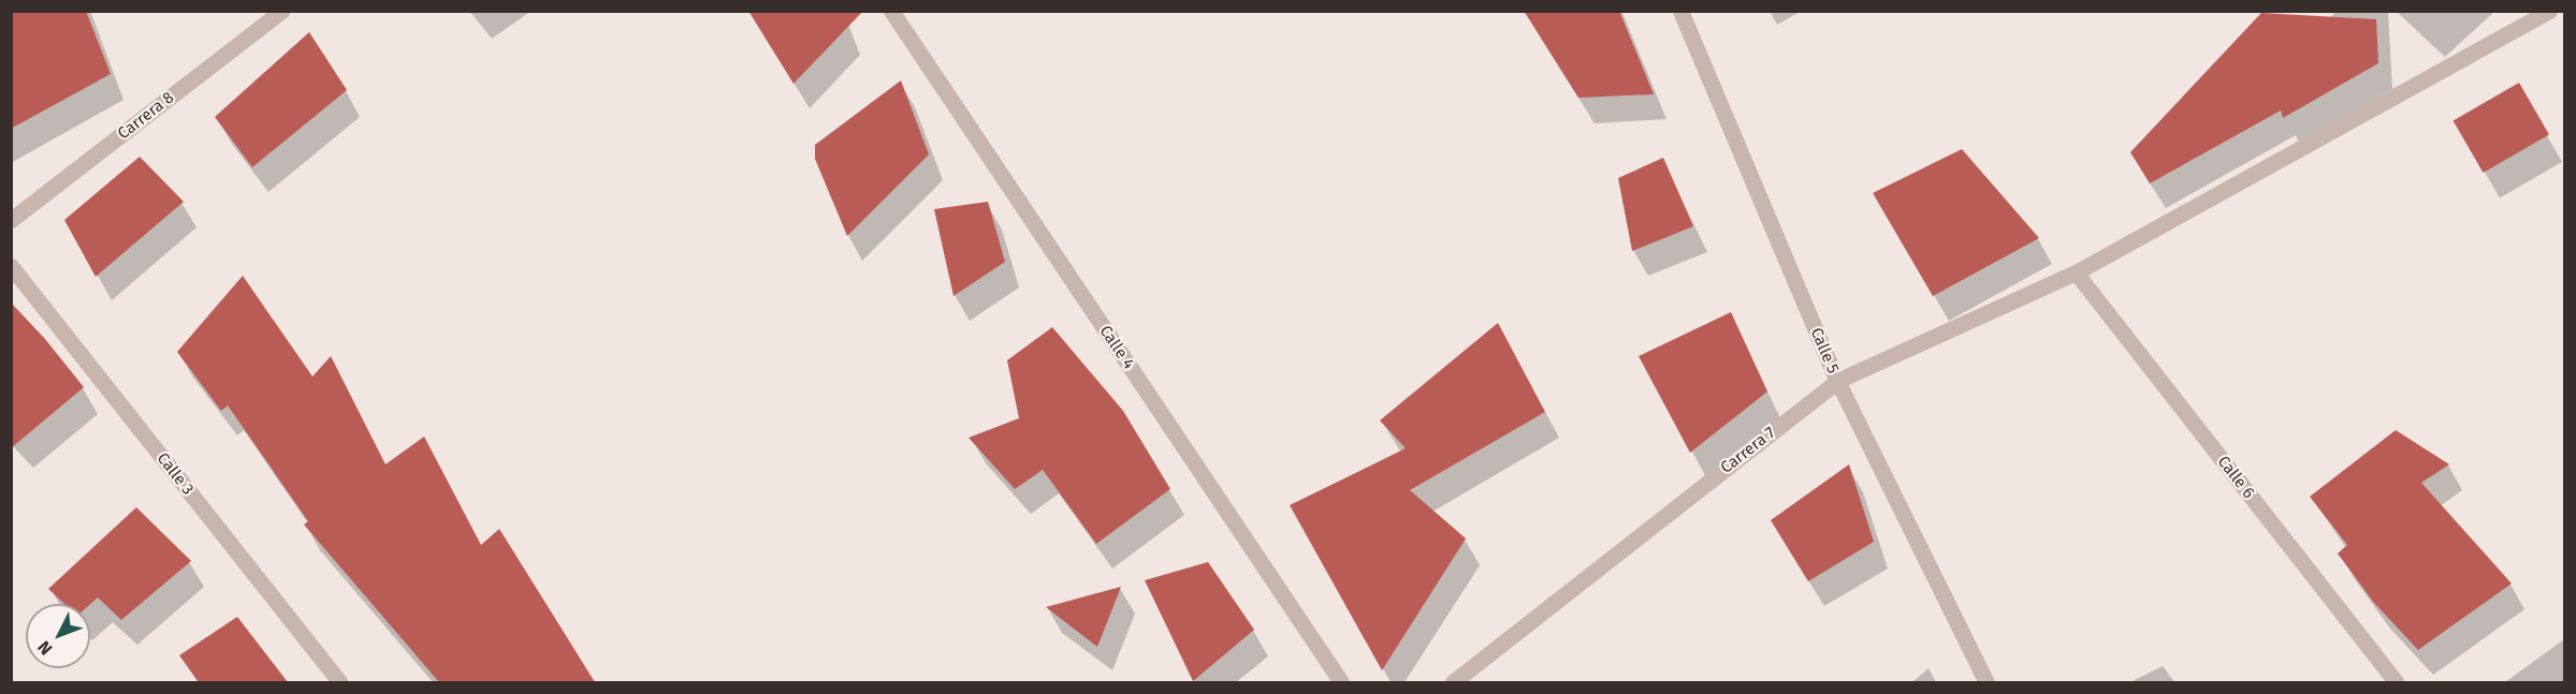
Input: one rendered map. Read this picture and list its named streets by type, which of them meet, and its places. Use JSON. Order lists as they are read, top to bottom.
{
  "streets": {
    "street": [
      "Carrera 8",
      "Calle 4",
      "Calle 5",
      "Carrera 7",
      "Calle 3",
      "Calle 6"
    ]
  },
  "crossings": [
    ["Calle 5", "Carrera 7"],
    ["Carrera 7", "Calle 6"]
  ],
  "north": "bottom left"
}
